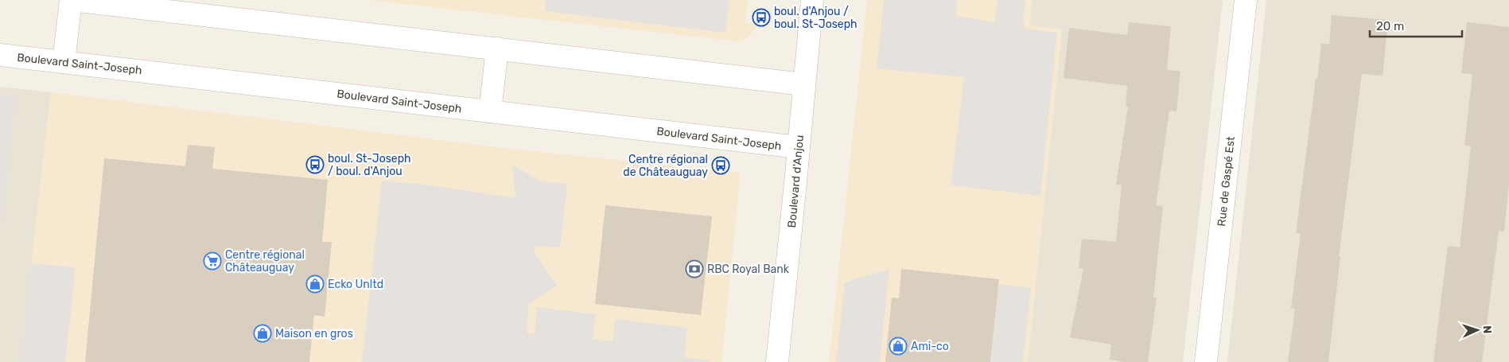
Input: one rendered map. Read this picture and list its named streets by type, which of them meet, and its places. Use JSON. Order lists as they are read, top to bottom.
{
  "streets": {
    "street": ["Boulevard Saint-Joseph", "Boulevard d'Anjou", "Rue de Gaspé Est"]
  },
  "crossings": [
    ["Boulevard Saint-Joseph", "Boulevard d'Anjou"]
  ],
  "places": {
    "bus stop": ["boul. d'Anjou / boul. St-Joseph", "boul. St-Joseph / boul. d'Anjou", "Centre régional de Châteauguay"],
    "supermarket": ["Centre régional Châteauguay"],
    "bank": ["RBC Royal Bank"],
    "shop": ["Ecko Unltd", "Maison en gros", "Ami-co"]
  },
  "scale_bar": "20 m",
  "north": "right"
}
